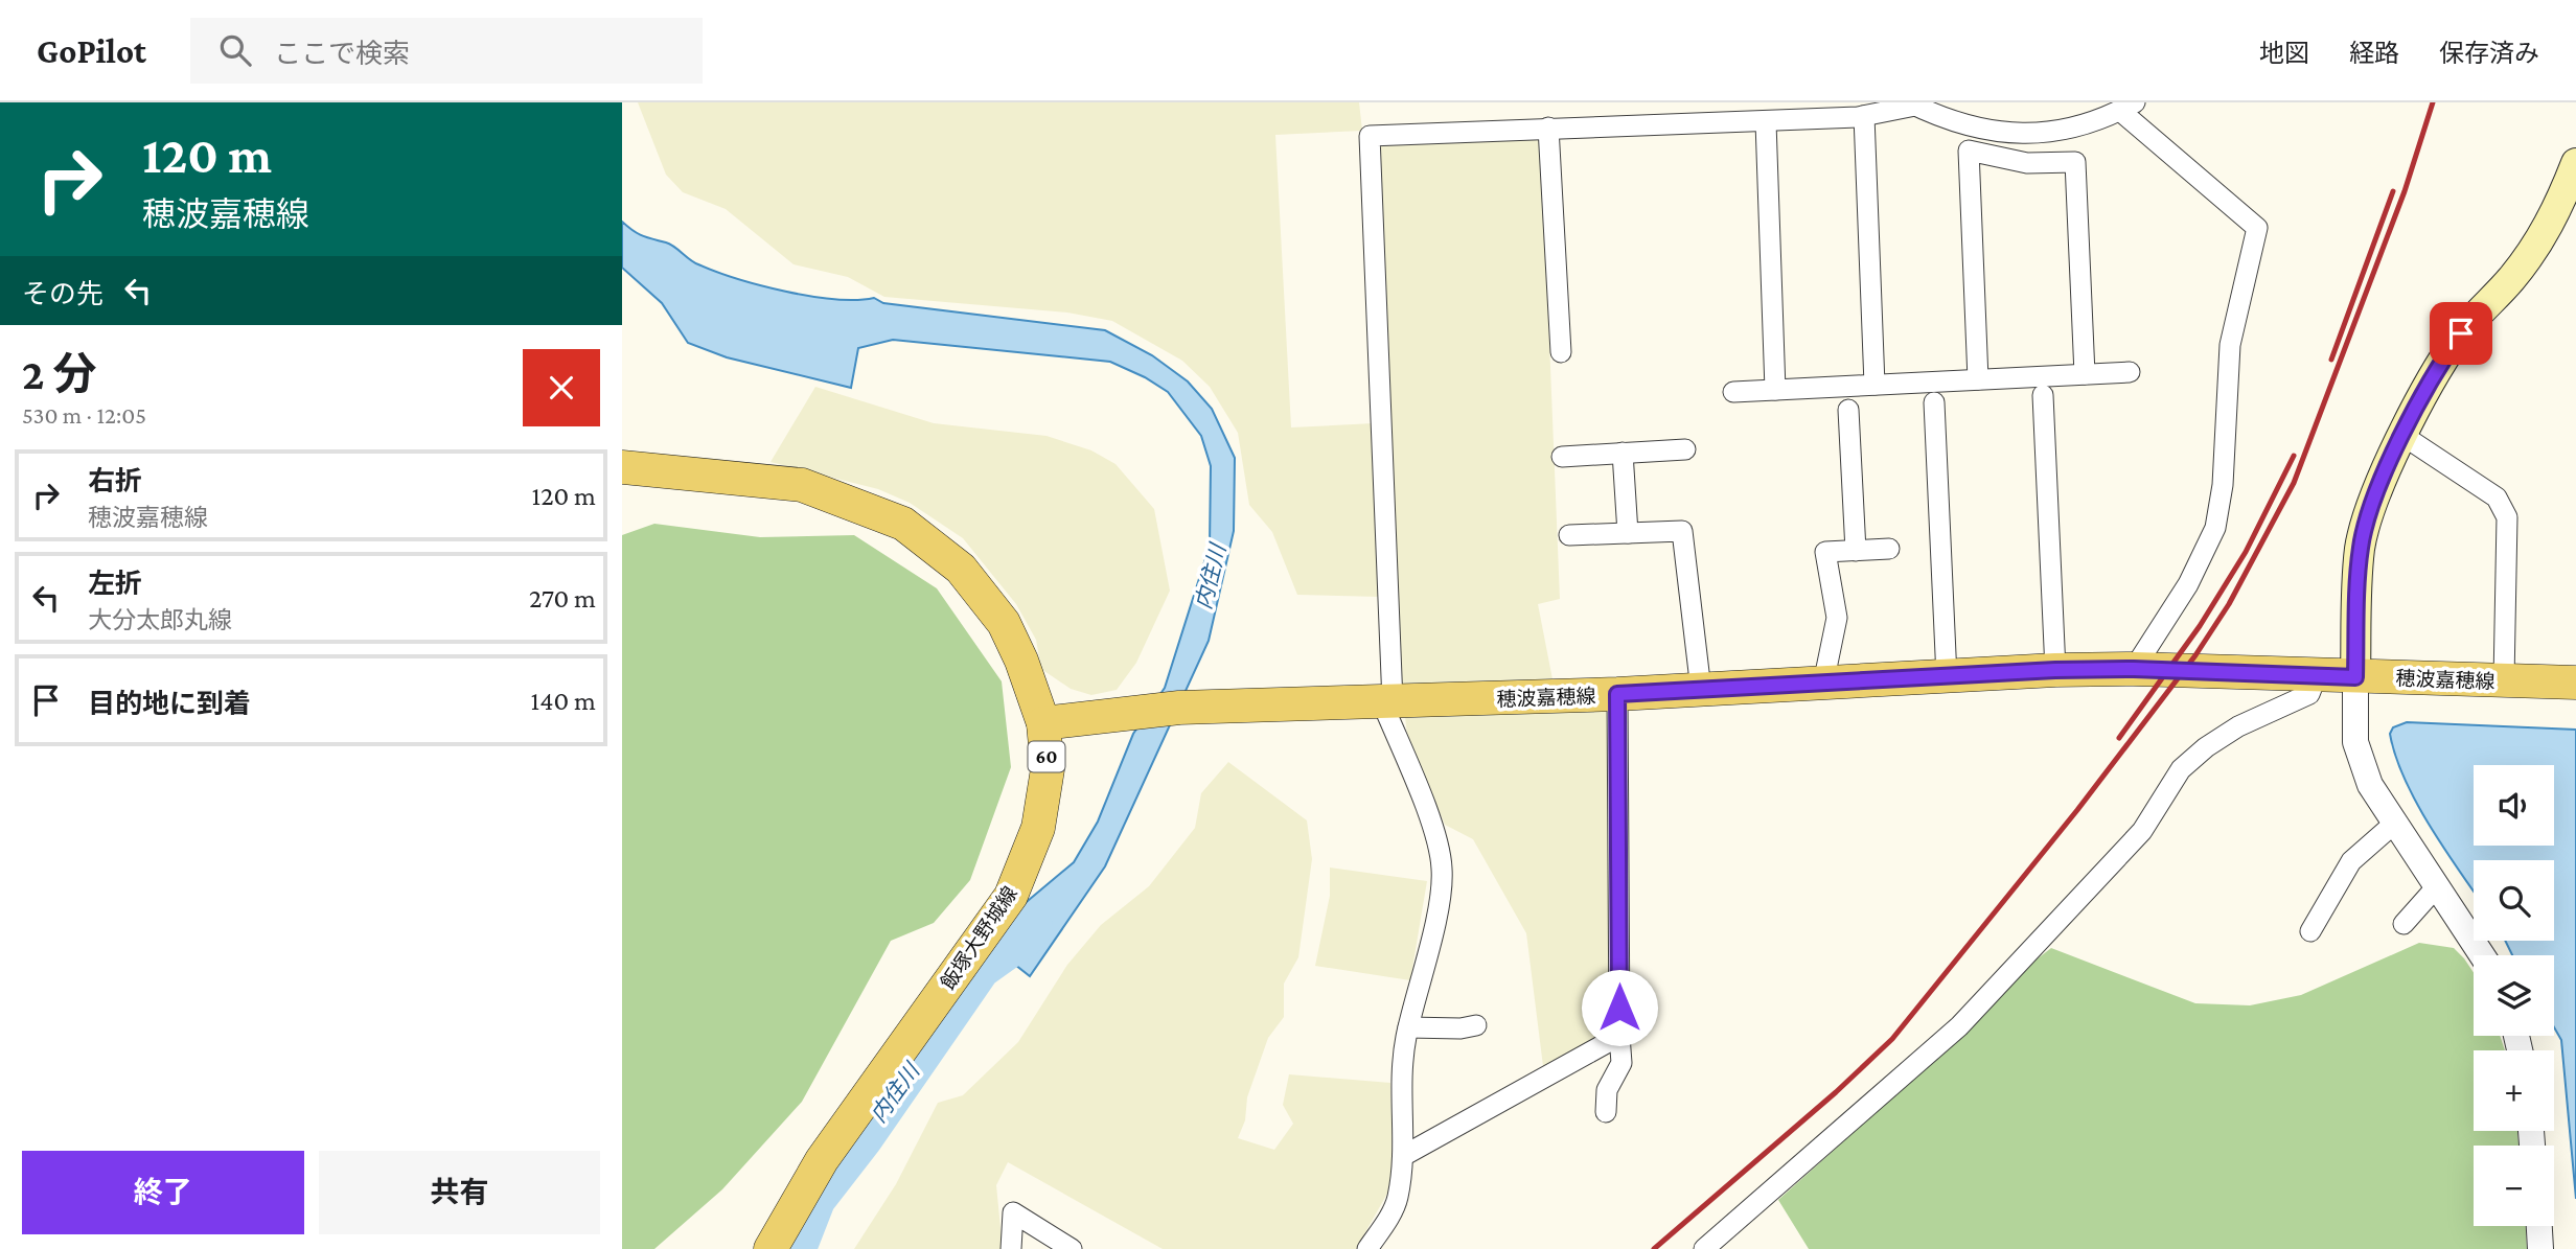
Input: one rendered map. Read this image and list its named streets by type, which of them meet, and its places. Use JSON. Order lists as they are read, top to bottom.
{
  "streets": {
    "main road": ["穂波嘉穂線", "60", "飯塚大野城線"]
  },
  "crossings": [
    ["穂波嘉穂線", "飯塚大野城線"]
  ],
  "water": ["内住川"],
  "page": {
    "header": "GoPilot",
    "search": "ここで検索",
    "nav": ["地図", "経路", "保存済み"],
    "turn": ["120 m", "穂波嘉穂線"],
    "then": "その先",
    "heading": ["2 分", "530 m · 12:05"],
    "list": [
      {
        "name": "右折",
        "note": "穂波嘉穂線",
        "value": "120 m"
      },
      {
        "name": "左折",
        "note": "大分太郎丸線",
        "value": "270 m"
      },
      {
        "name": "目的地に到着",
        "value": "140 m"
      }
    ],
    "map_buttons": ["+", "−"],
    "buttons": ["終了", "共有"]
  }
}
